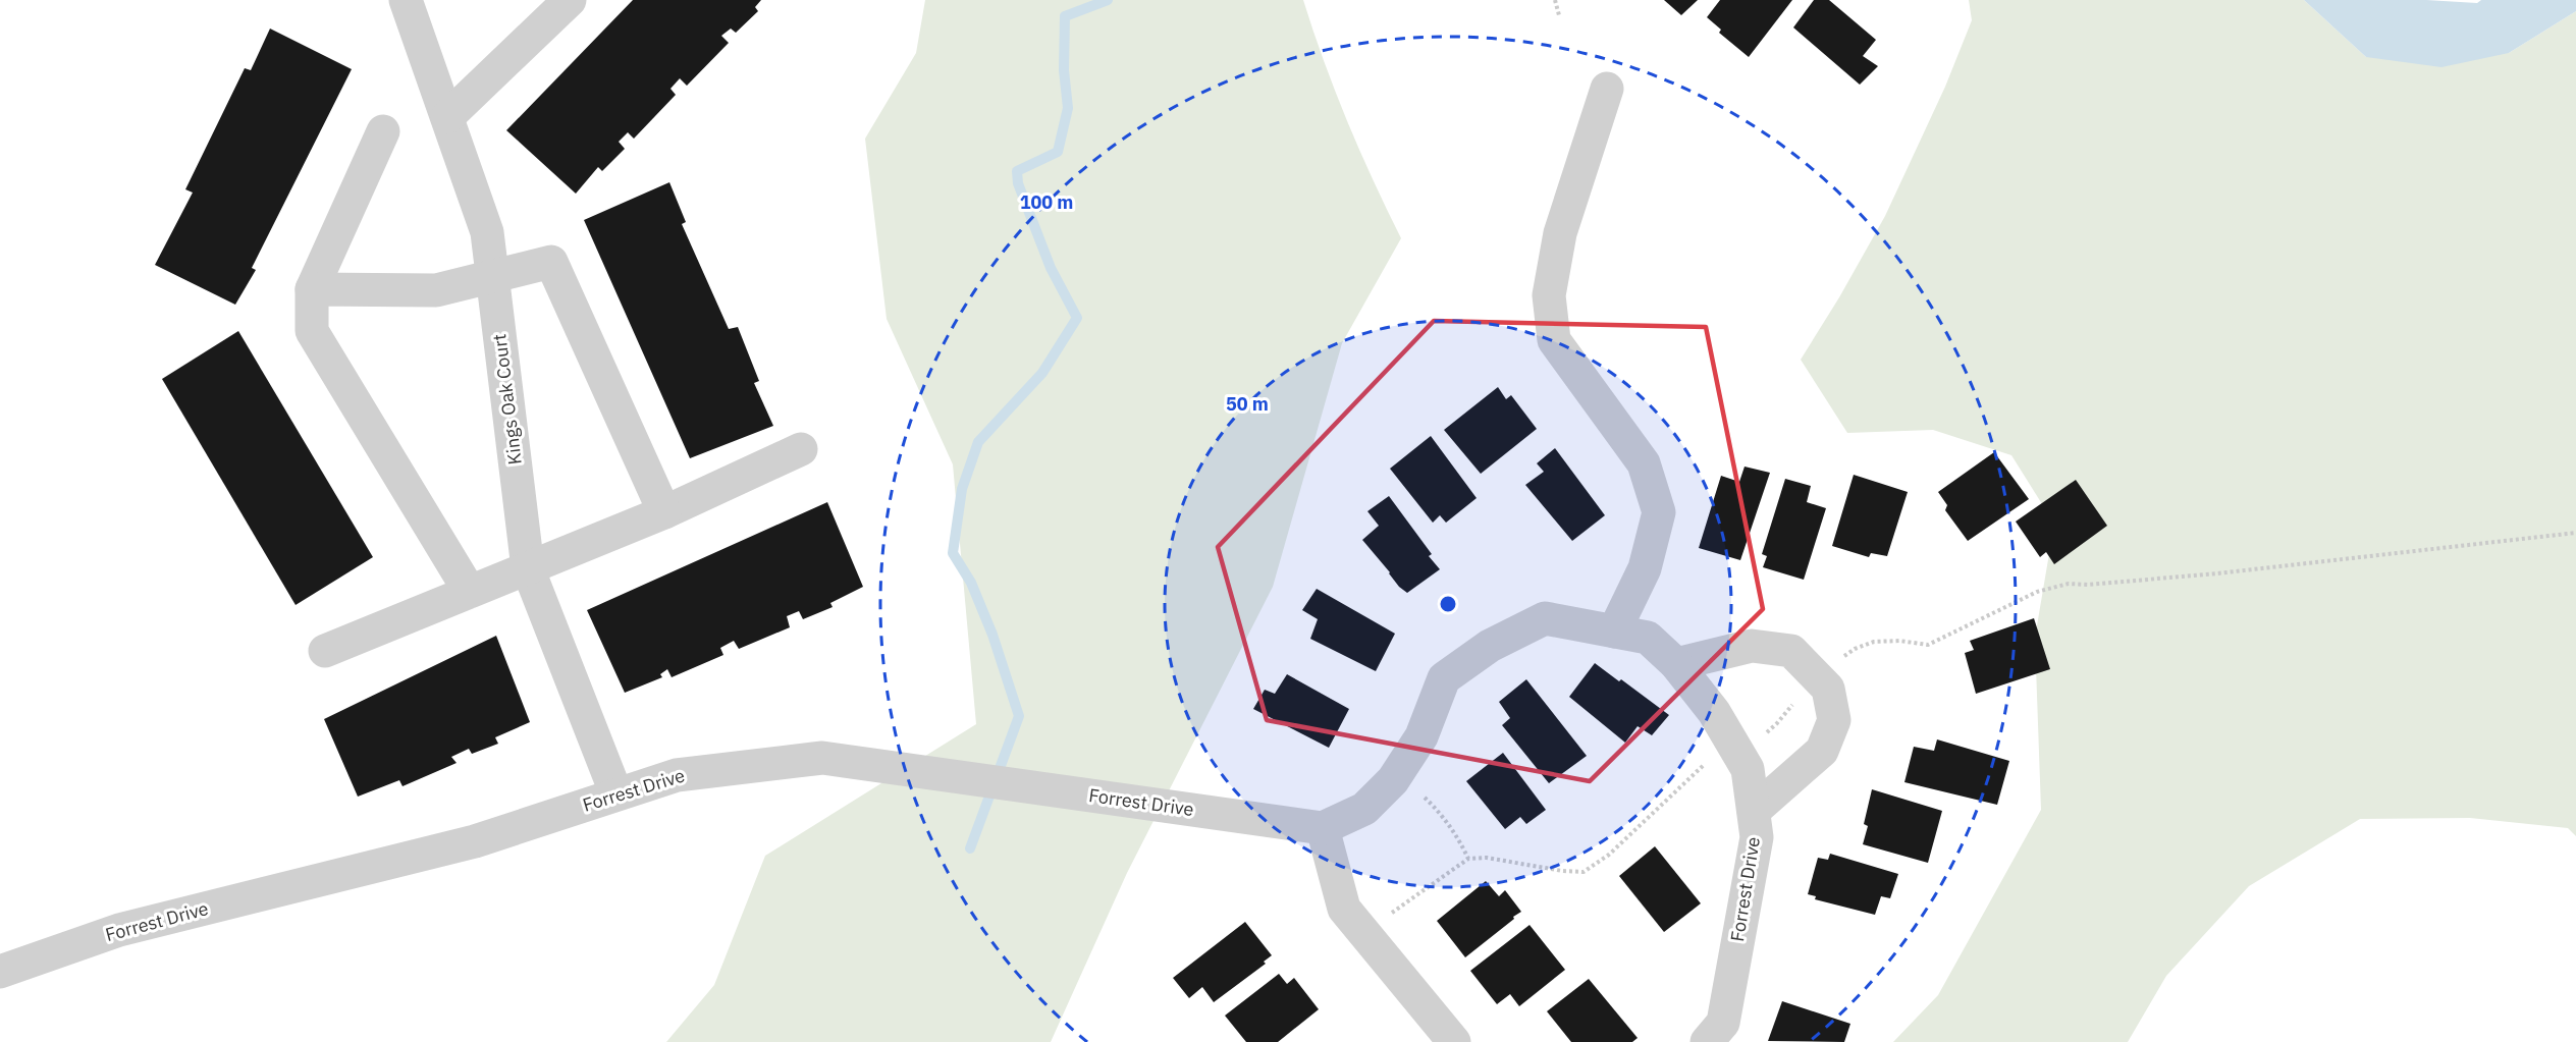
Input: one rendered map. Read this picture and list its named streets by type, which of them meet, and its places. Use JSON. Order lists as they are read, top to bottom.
{
  "streets": {
    "street": ["Kings Oak Court", "Forrest Drive"]
  },
  "crossings": [
    ["Kings Oak Court", "Forrest Drive"]
  ],
  "rings": ["100 m", "50 m"]
}
